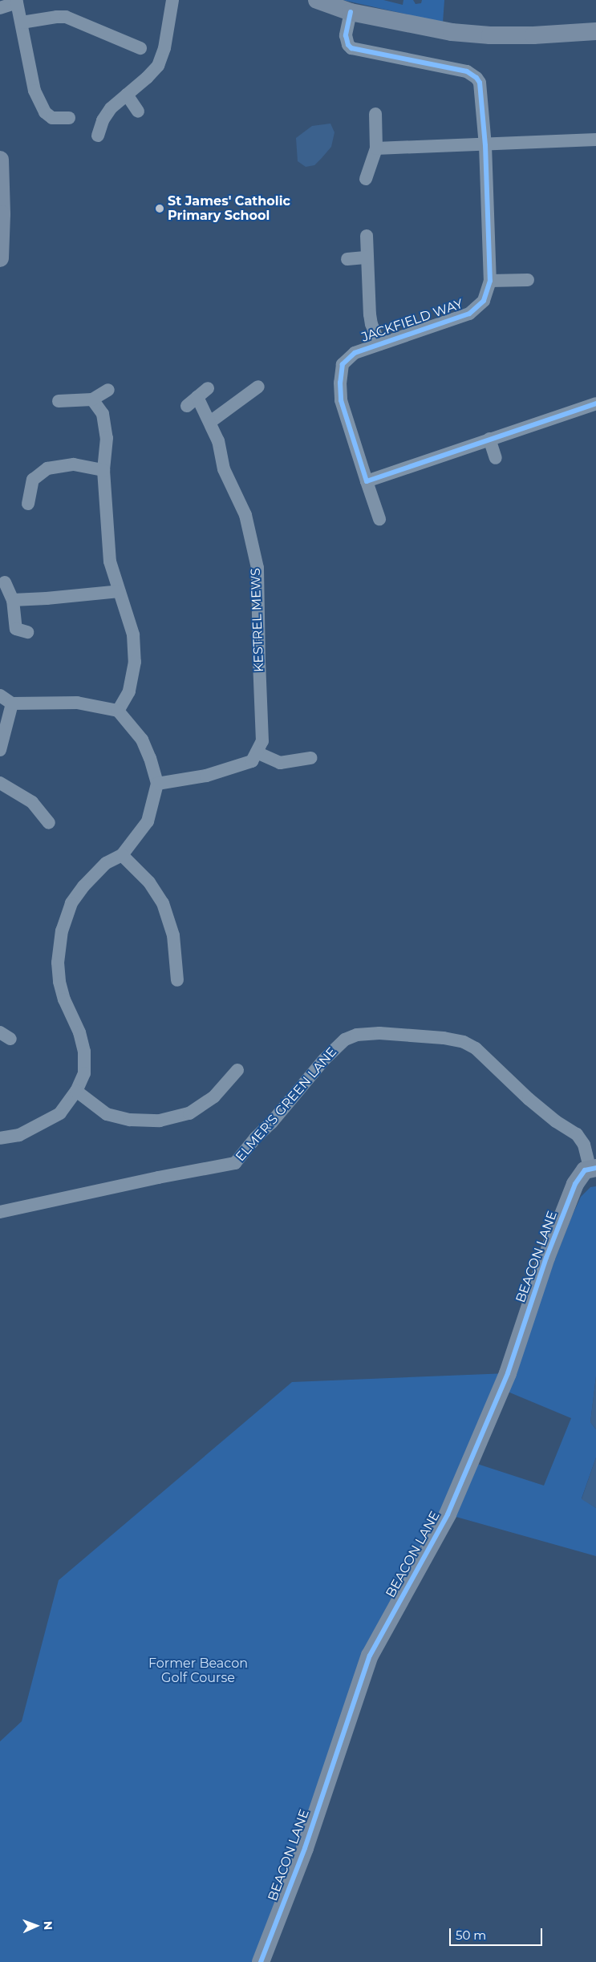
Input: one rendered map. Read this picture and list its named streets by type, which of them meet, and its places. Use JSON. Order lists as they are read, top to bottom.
{
  "streets": {
    "street": [
      "JACKFIELD WAY",
      "KESTREL MEWS",
      "ELMER'S GREEN LANE",
      "BEACON LANE"
    ]
  },
  "crossings": [
    ["ELMER'S GREEN LANE", "BEACON LANE"]
  ],
  "parks": ["Former Beacon Golf Course"],
  "places": ["St James' Catholic Primary School"],
  "scale_bar": "50 m",
  "north": "right"
}
